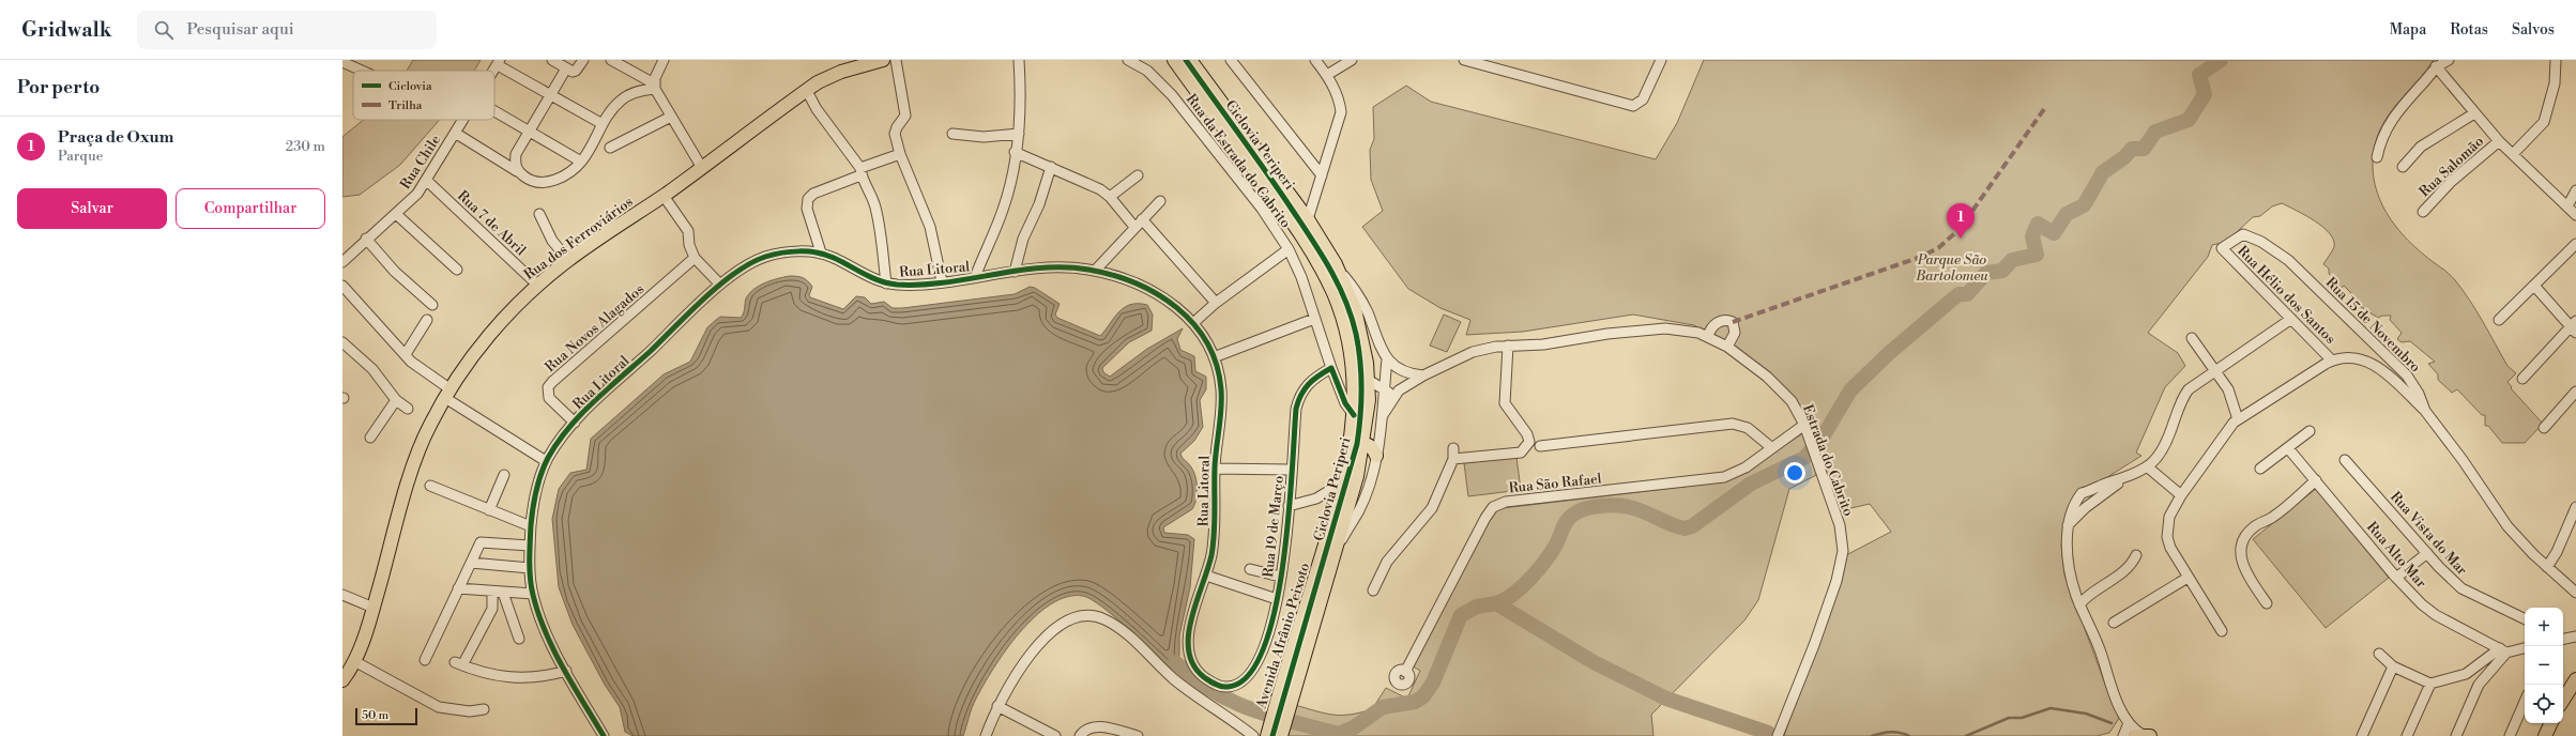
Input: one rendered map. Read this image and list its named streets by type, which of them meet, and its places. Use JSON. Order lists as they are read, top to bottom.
{
  "streets": {
    "main road": ["Rua dos Ferroviários", "Avenida Afrânio Peixoto"],
    "street": [
      "Rua da Estrada do Cabrito",
      "Rua Chile",
      "Rua Salomão",
      "Rua 7 de Abril",
      "Rua Litoral",
      "Rua Hélio dos Santos",
      "Rua 15 de Novembro",
      "Rua Novos Alagados",
      "Estrada do Cabrito",
      "Rua São Rafael",
      "Rua 19 de Março",
      "Rua Vista do Mar",
      "Rua Alto Mar"
    ],
    "cycle path": ["Ciclovia Periperi"]
  },
  "crossings": [
    ["Rua da Estrada do Cabrito", "Rua 19 de Março"],
    ["Rua Chile", "Rua 7 de Abril"],
    ["Rua 7 de Abril", "Rua dos Ferroviários"],
    ["Rua Litoral", "Rua Novos Alagados"],
    ["Rua Litoral", "Rua 19 de Março"],
    ["Rua Hélio dos Santos", "Rua 15 de Novembro"],
    ["Estrada do Cabrito", "Rua São Rafael"]
  ],
  "parks": ["Parque São Bartolomeu"],
  "legend": ["Ciclovia", "Trilha"],
  "scale_bar": "50 m",
  "page": {
    "header": "Gridwalk",
    "search": "Pesquisar aqui",
    "nav": ["Mapa", "Rotas", "Salvos"],
    "heading": "Por perto",
    "list": [
      {
        "mark": "1",
        "name": "Praça de Oxum",
        "note": "Parque",
        "value": "230 m"
      }
    ],
    "buttons": ["Salvar", "Compartilhar"],
    "pins": "1",
    "map_buttons": ["+", "−"],
    "scale": "50 m"
  }
}
